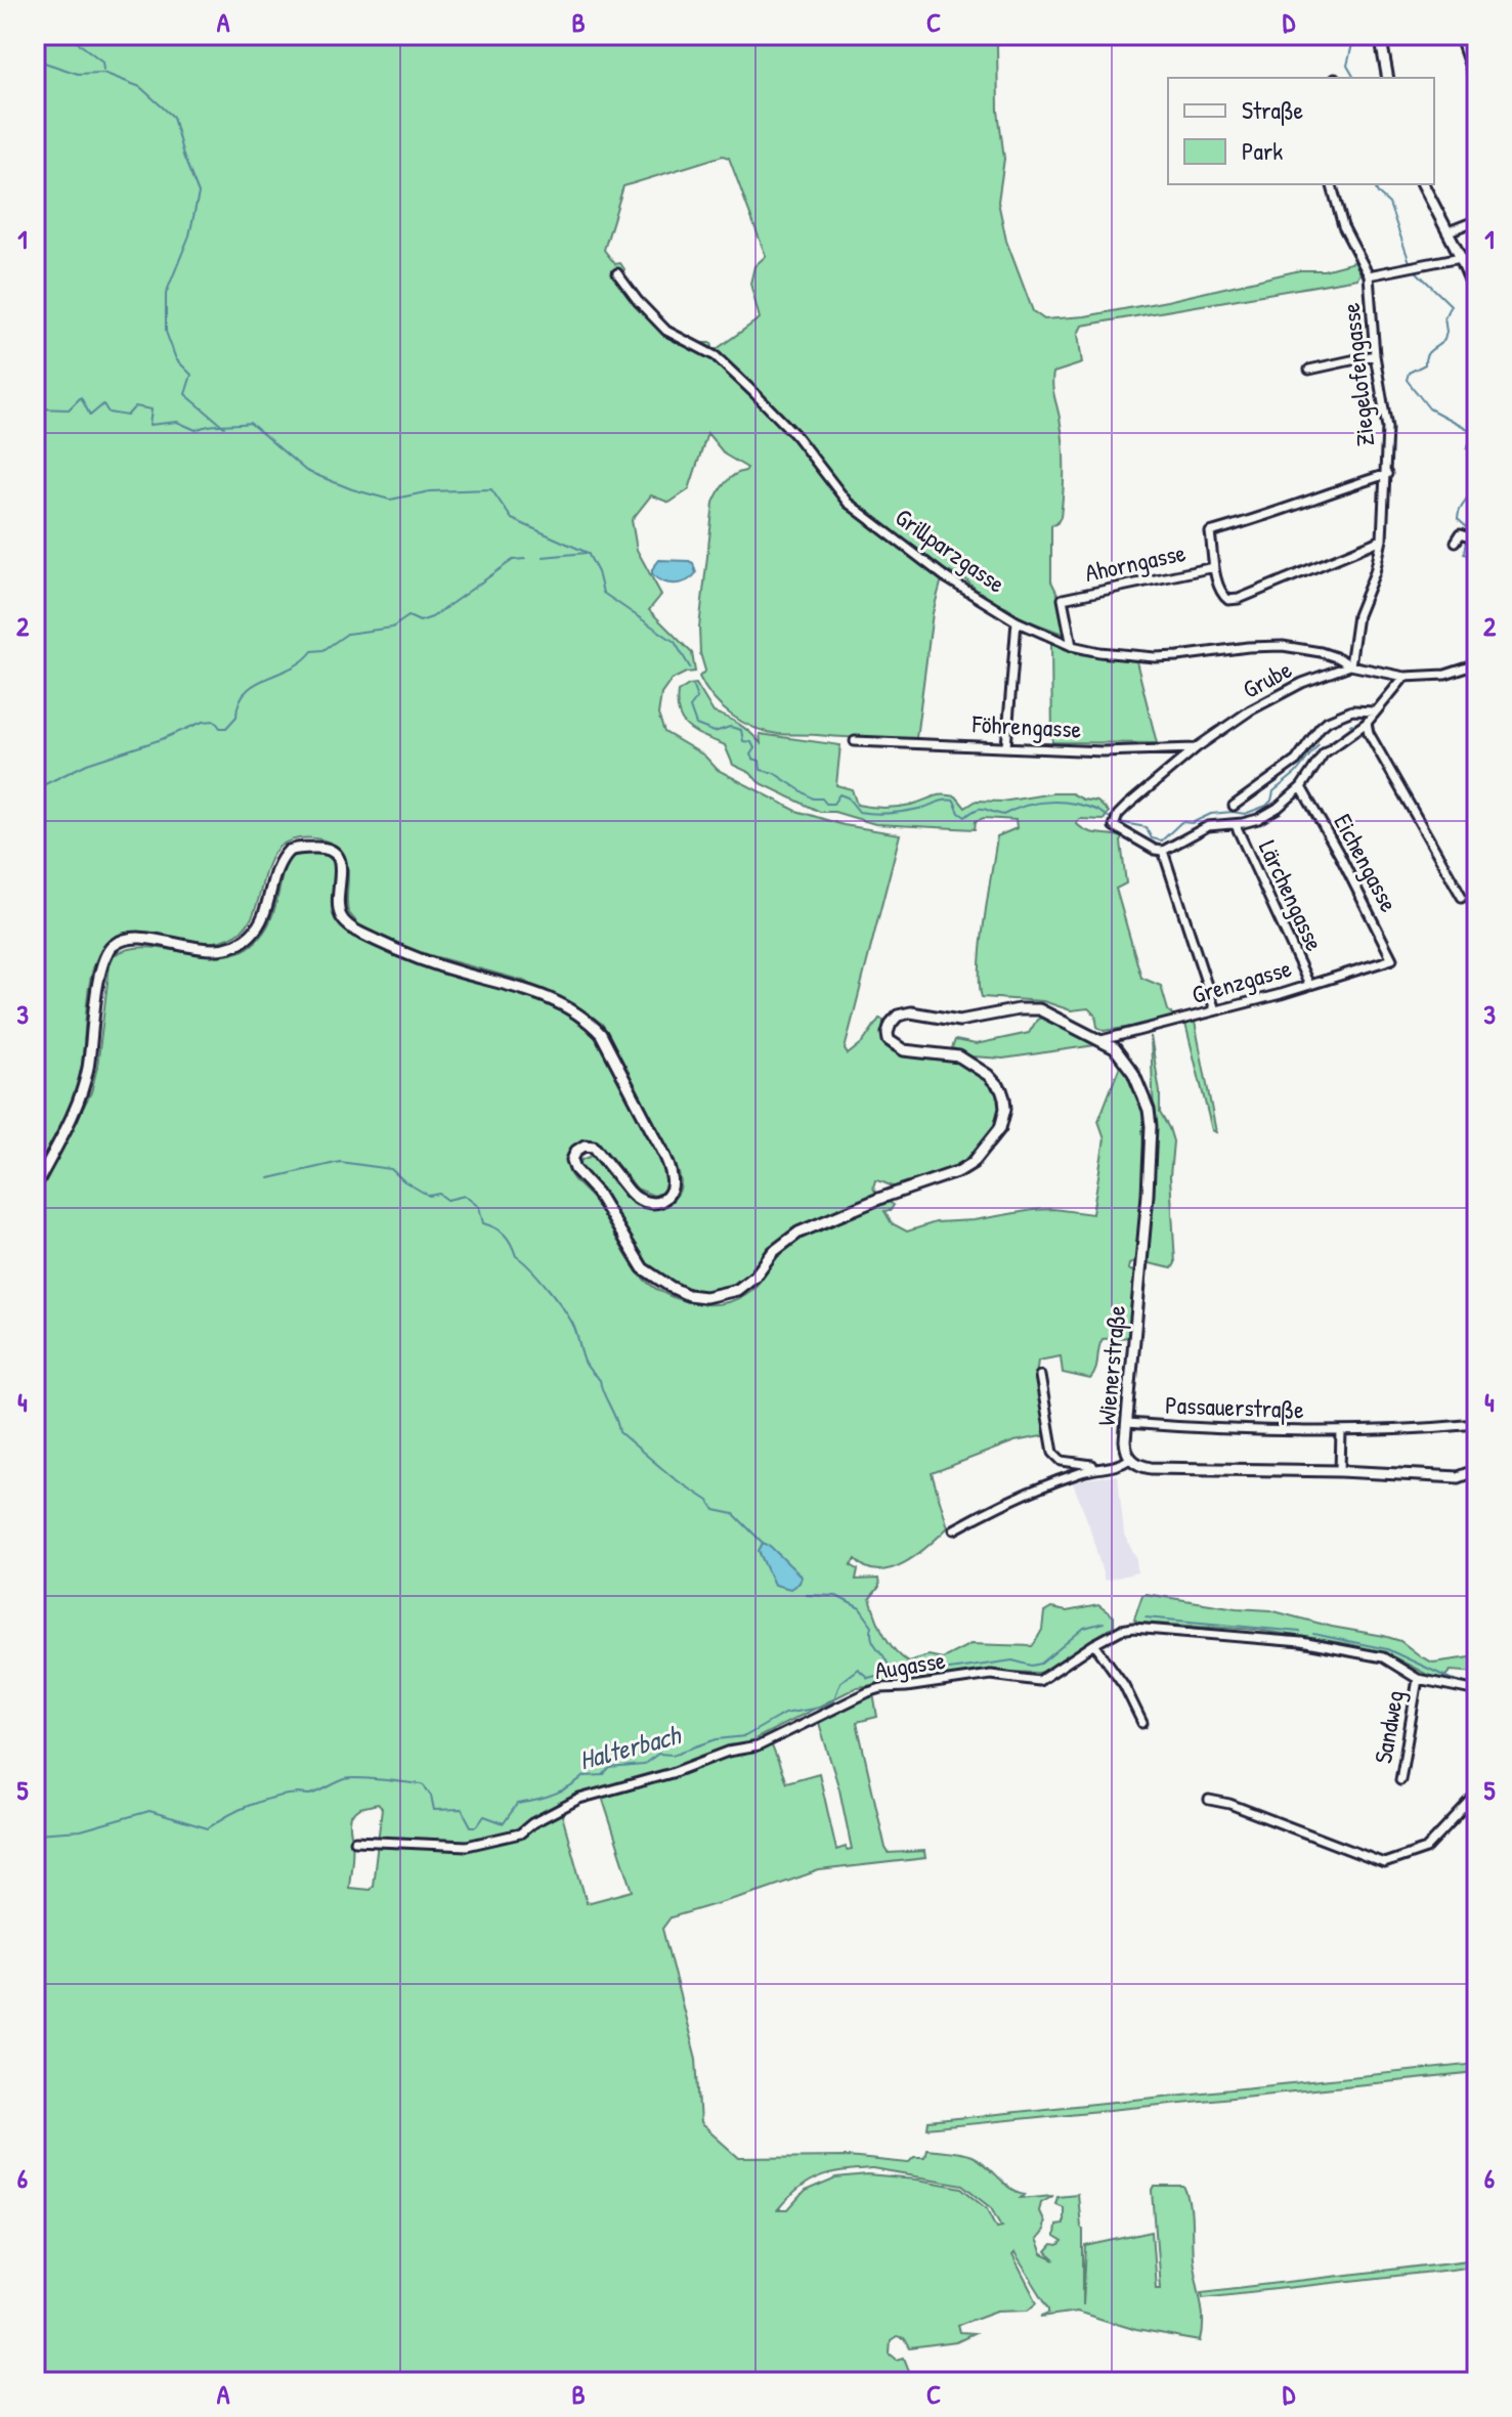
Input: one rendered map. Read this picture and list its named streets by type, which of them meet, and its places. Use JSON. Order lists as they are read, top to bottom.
{
  "streets": {
    "street": [
      "Ziegelofengasse",
      "Grillparzgasse",
      "Ahorngasse",
      "Grube",
      "Föhrengasse",
      "Eichengasse",
      "Lärchengasse",
      "Grenzgasse",
      "Wienerstraße",
      "Passauerstraße",
      "Augasse",
      "Sandweg"
    ]
  },
  "crossings": [
    ["Ziegelofengasse", "Grillparzgasse"],
    ["Ziegelofengasse", "Ahorngasse"],
    ["Ziegelofengasse", "Grube"],
    ["Grillparzgasse", "Ahorngasse"],
    ["Grillparzgasse", "Grube"],
    ["Grube", "Föhrengasse"],
    ["Eichengasse", "Grenzgasse"],
    ["Lärchengasse", "Grenzgasse"],
    ["Grenzgasse", "Wienerstraße"],
    ["Wienerstraße", "Passauerstraße"],
    ["Augasse", "Sandweg"]
  ],
  "water": ["Halterbach"],
  "legend": ["Straße", "Park"],
  "grid": {
    "columns": [
      "A",
      "B",
      "C",
      "D"
    ],
    "rows": [
      "1",
      "2",
      "3",
      "4",
      "5",
      "6"
    ]
  }
}
